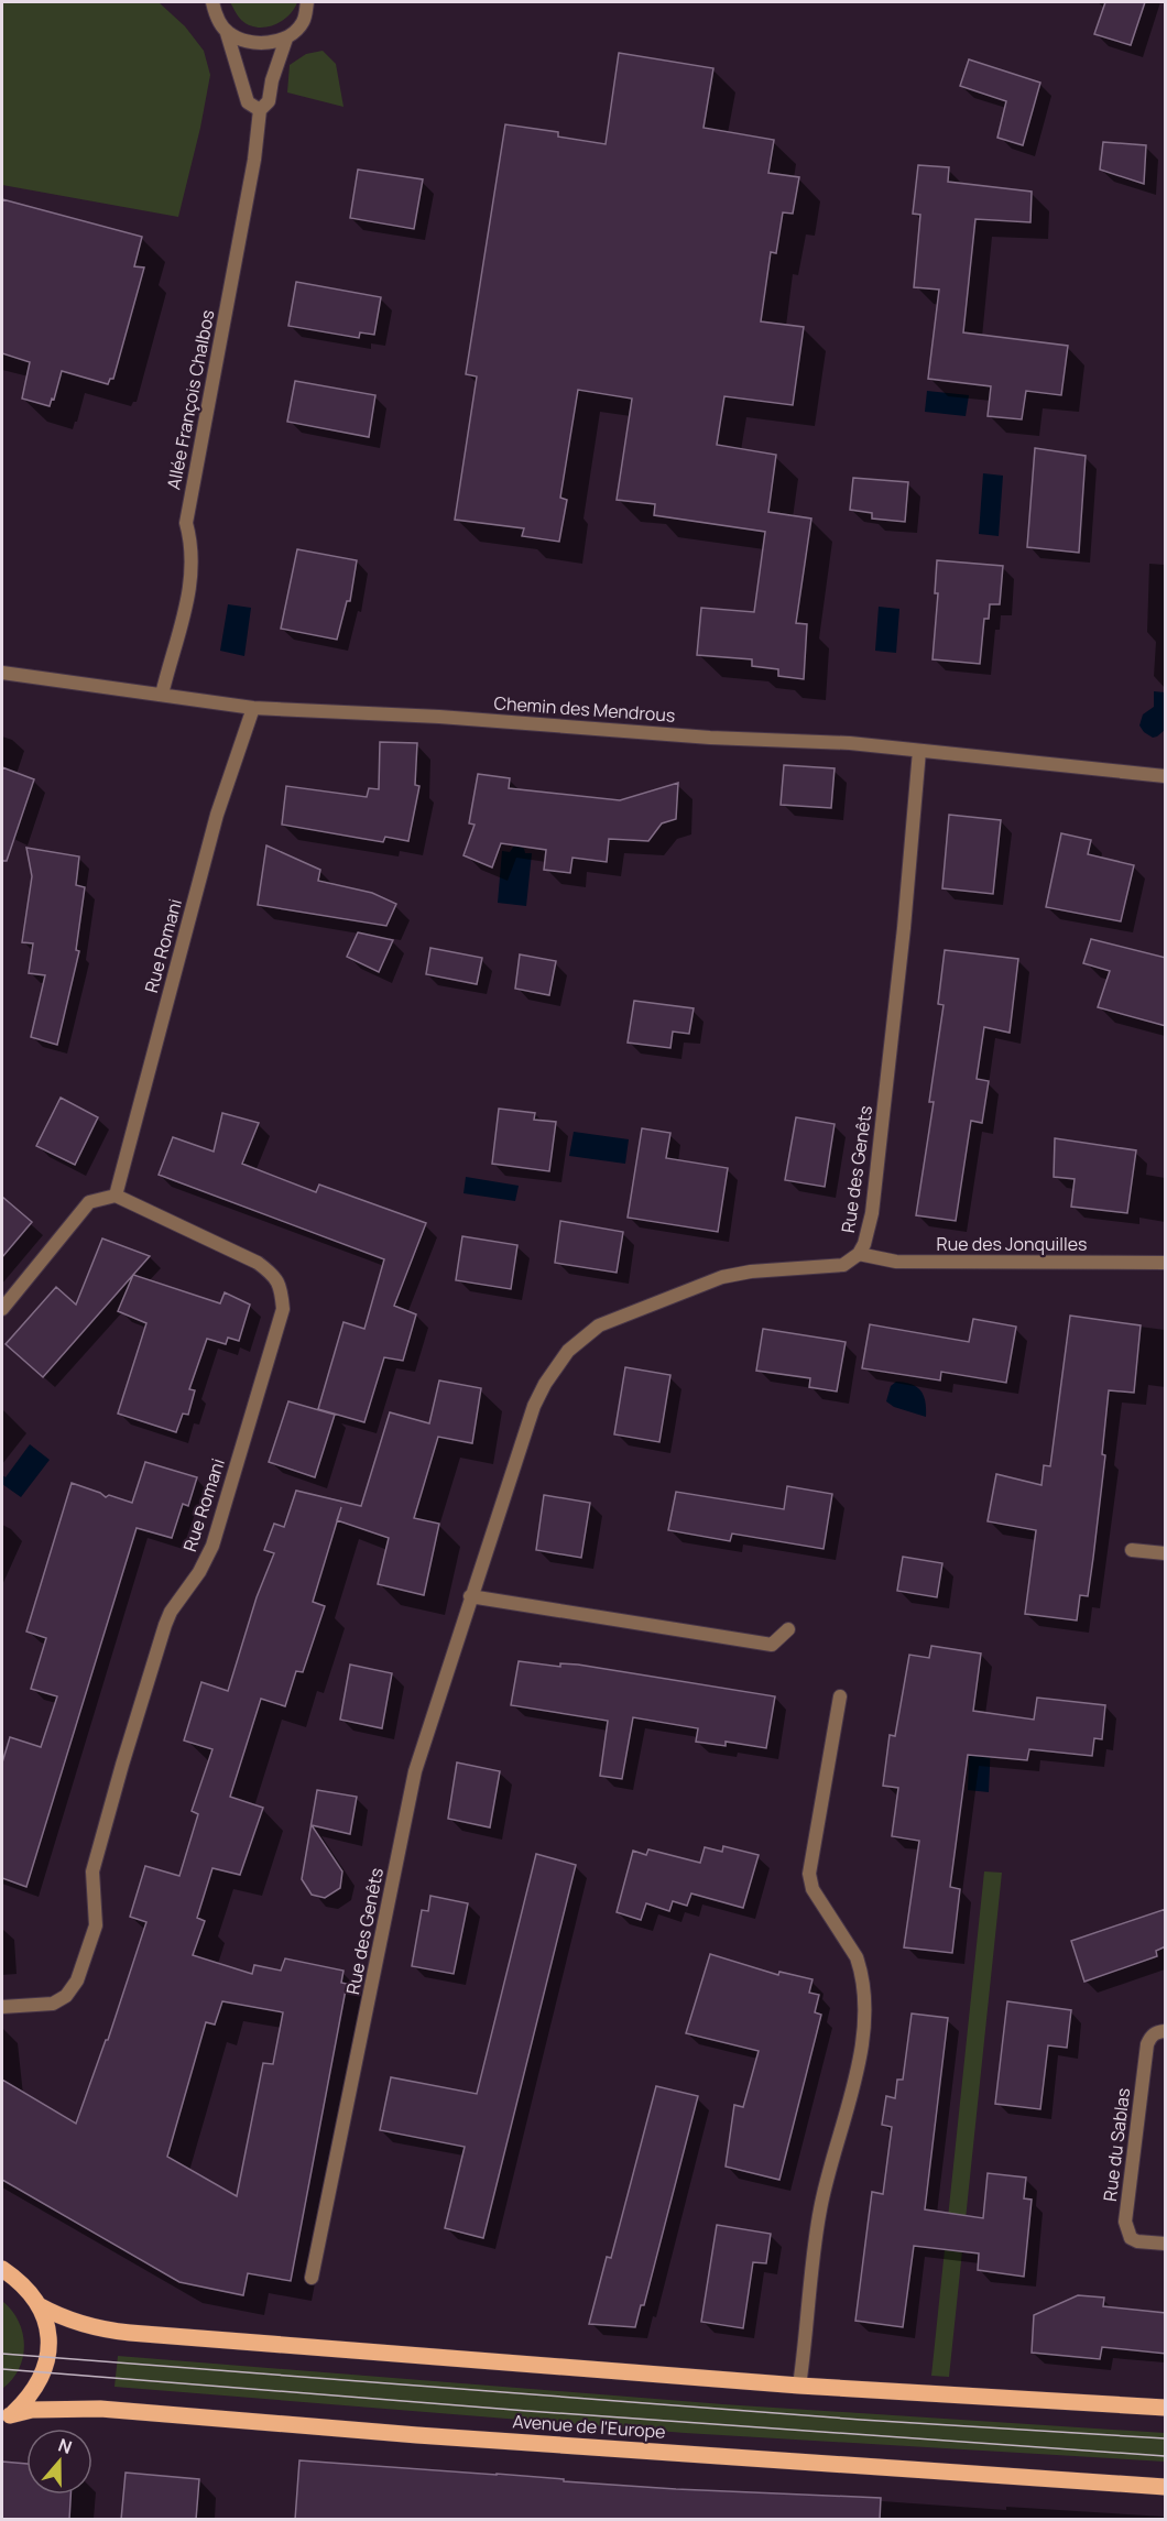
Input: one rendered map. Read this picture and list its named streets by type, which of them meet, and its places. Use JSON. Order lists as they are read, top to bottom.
{
  "streets": {
    "main road": ["Avenue de l'Europe"],
    "street": [
      "Allée François Chalbos",
      "Chemin des Mendrous",
      "Rue Romani",
      "Rue des Genêts",
      "Rue des Jonquilles",
      "Rue du Sablas"
    ]
  },
  "crossings": [
    ["Allée François Chalbos", "Chemin des Mendrous"],
    ["Chemin des Mendrous", "Rue Romani"],
    ["Chemin des Mendrous", "Rue des Genêts"],
    ["Rue des Genêts", "Rue des Jonquilles"]
  ],
  "north": "top"
}
